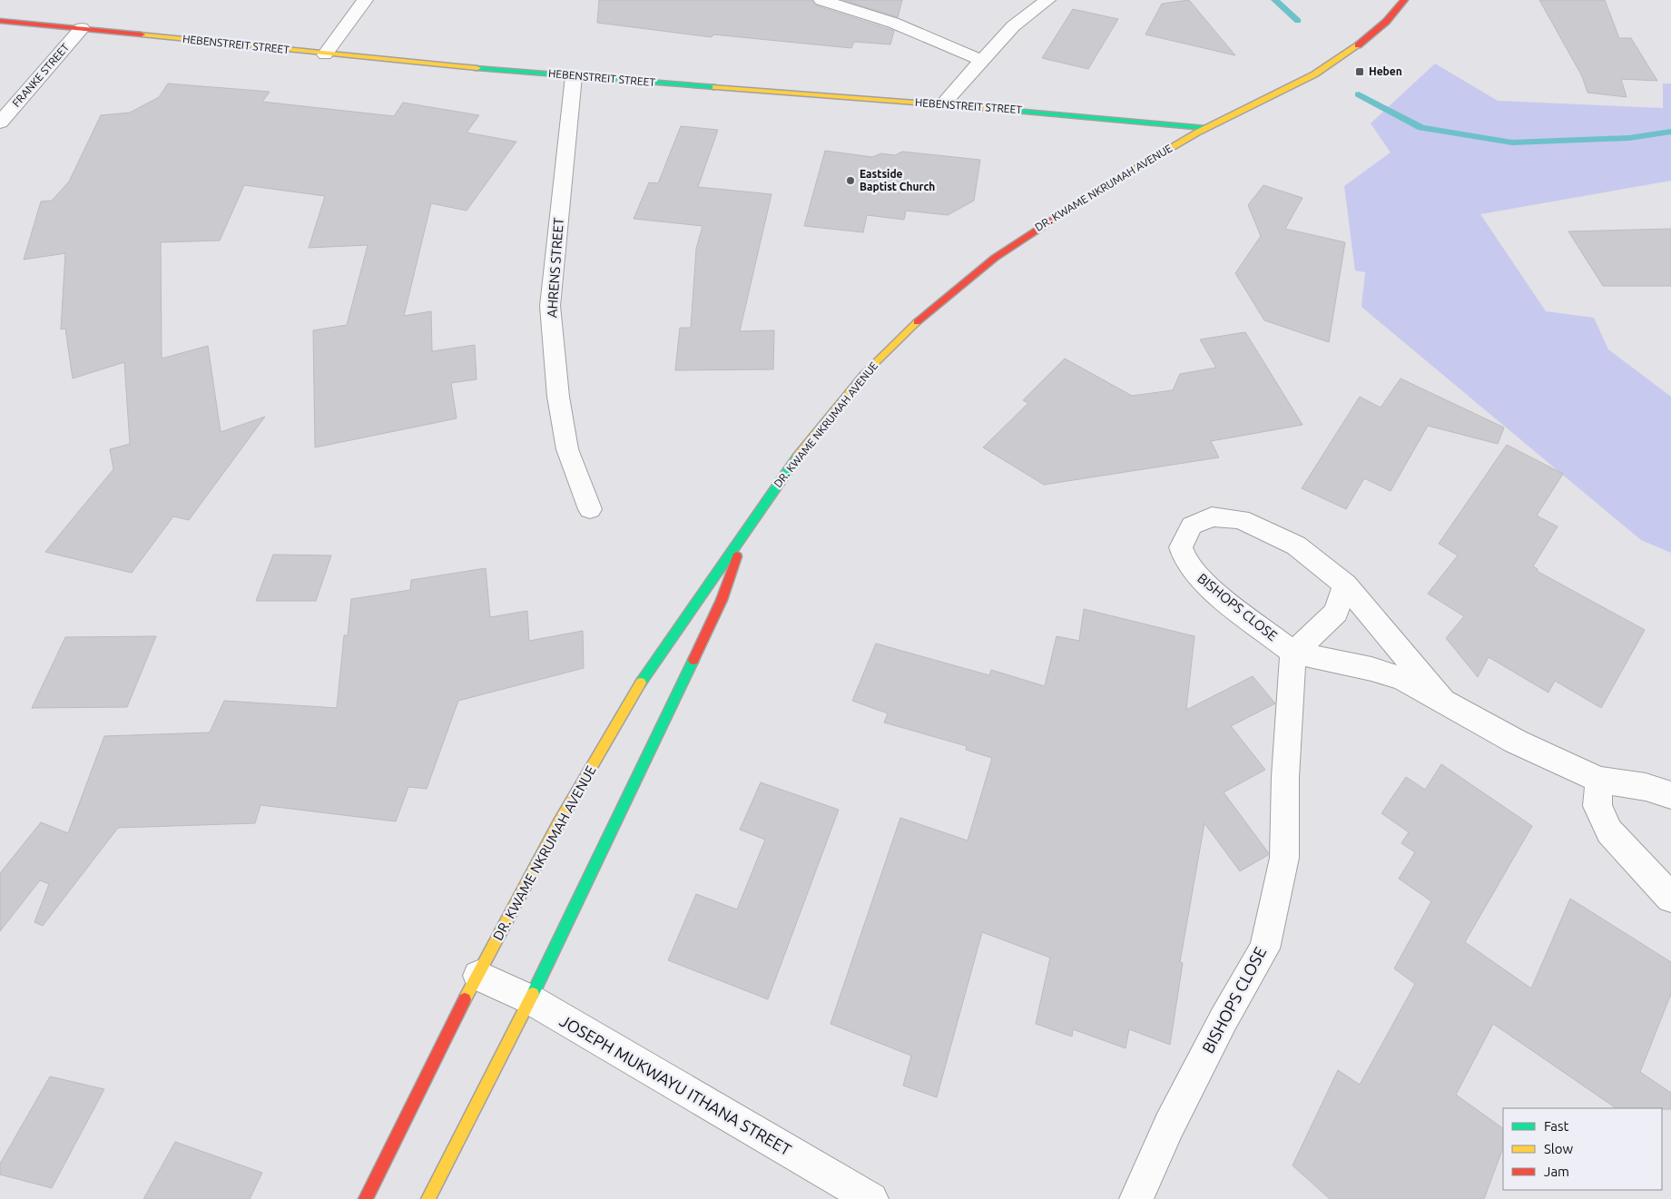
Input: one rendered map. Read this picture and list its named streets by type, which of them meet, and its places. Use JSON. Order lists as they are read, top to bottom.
{
  "streets": {
    "street": [
      "HEBENSTREIT STREET",
      "FRANKE STREET",
      "DR. KWAME NKRUMAH AVENUE",
      "AHRENS STREET",
      "BISHOPS CLOSE",
      "JOSEPH MUKWAYU ITHANA STREET"
    ]
  },
  "crossings": [
    ["HEBENSTREIT STREET", "FRANKE STREET"],
    ["HEBENSTREIT STREET", "DR. KWAME NKRUMAH AVENUE"],
    ["HEBENSTREIT STREET", "AHRENS STREET"],
    ["DR. KWAME NKRUMAH AVENUE", "JOSEPH MUKWAYU ITHANA STREET"]
  ],
  "places": {
    "transit": ["Heben"],
    "other": ["Eastside Baptist Church"]
  },
  "legend": ["Fast", "Slow", "Jam"]
}
